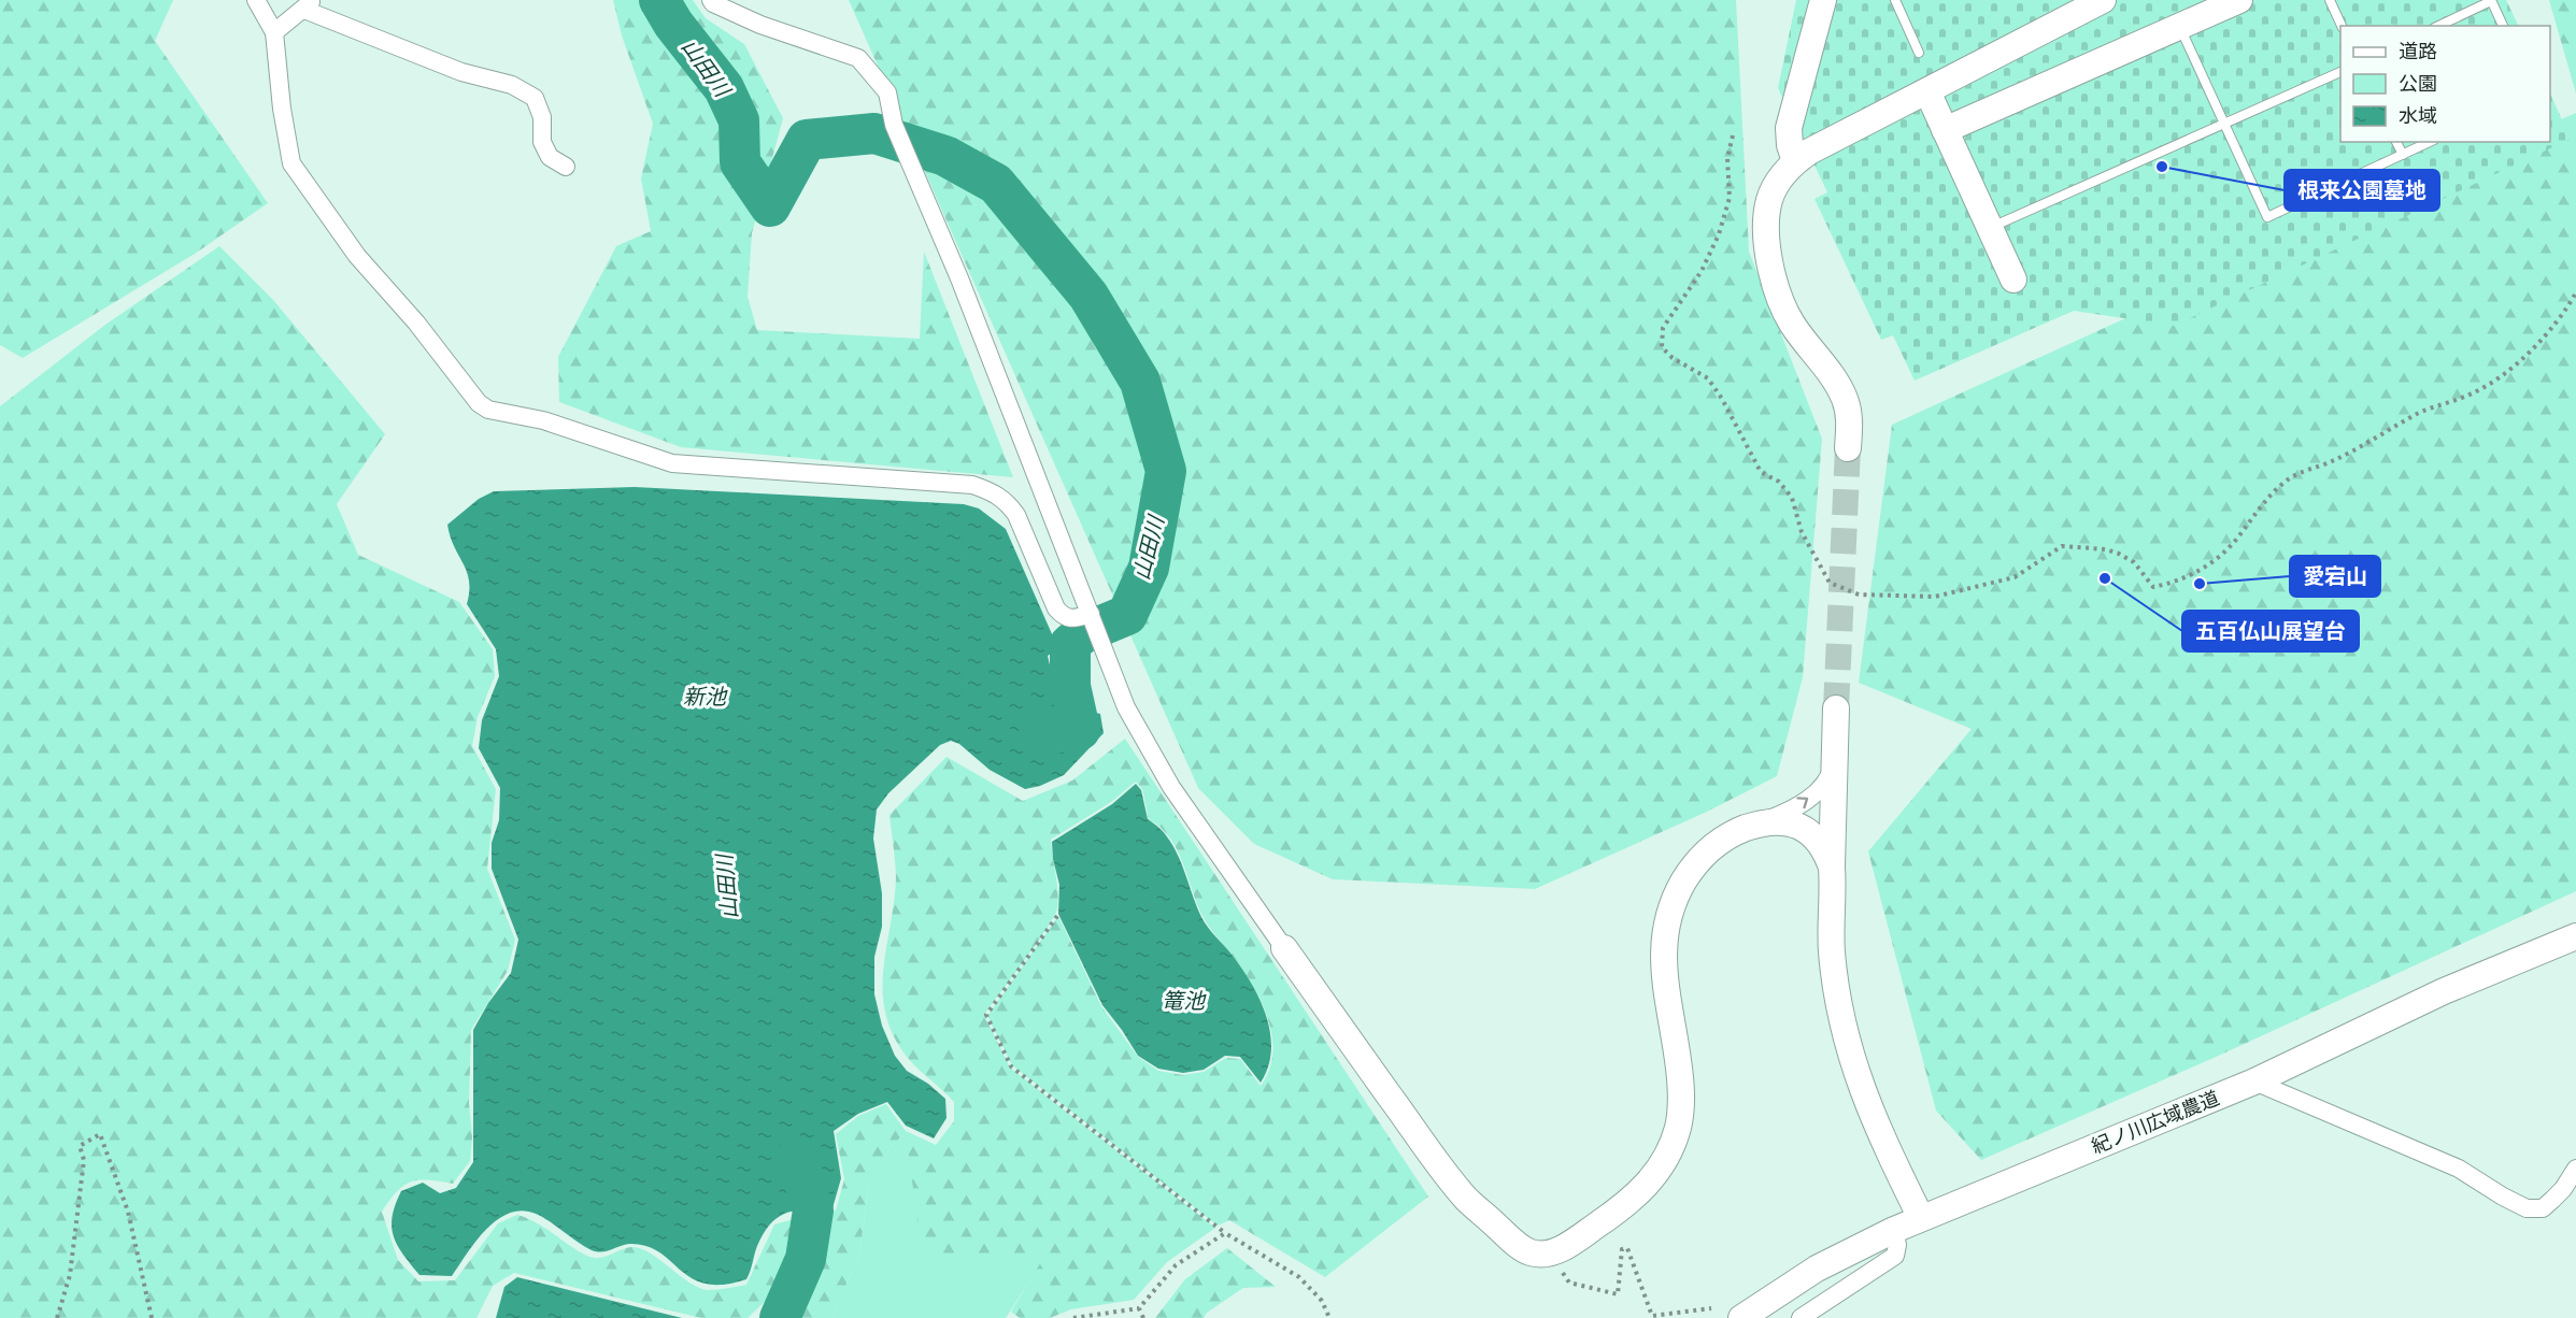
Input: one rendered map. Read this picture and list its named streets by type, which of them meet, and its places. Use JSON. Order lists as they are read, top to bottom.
{
  "streets": {
    "street": ["紀ノ川広域農道"]
  },
  "water": ["山田川", "新池", "篭池"],
  "places": ["根来公園墓地", "五百仏山展望台", "愛宕山"],
  "legend": ["道路", "公園", "水域"]
}
